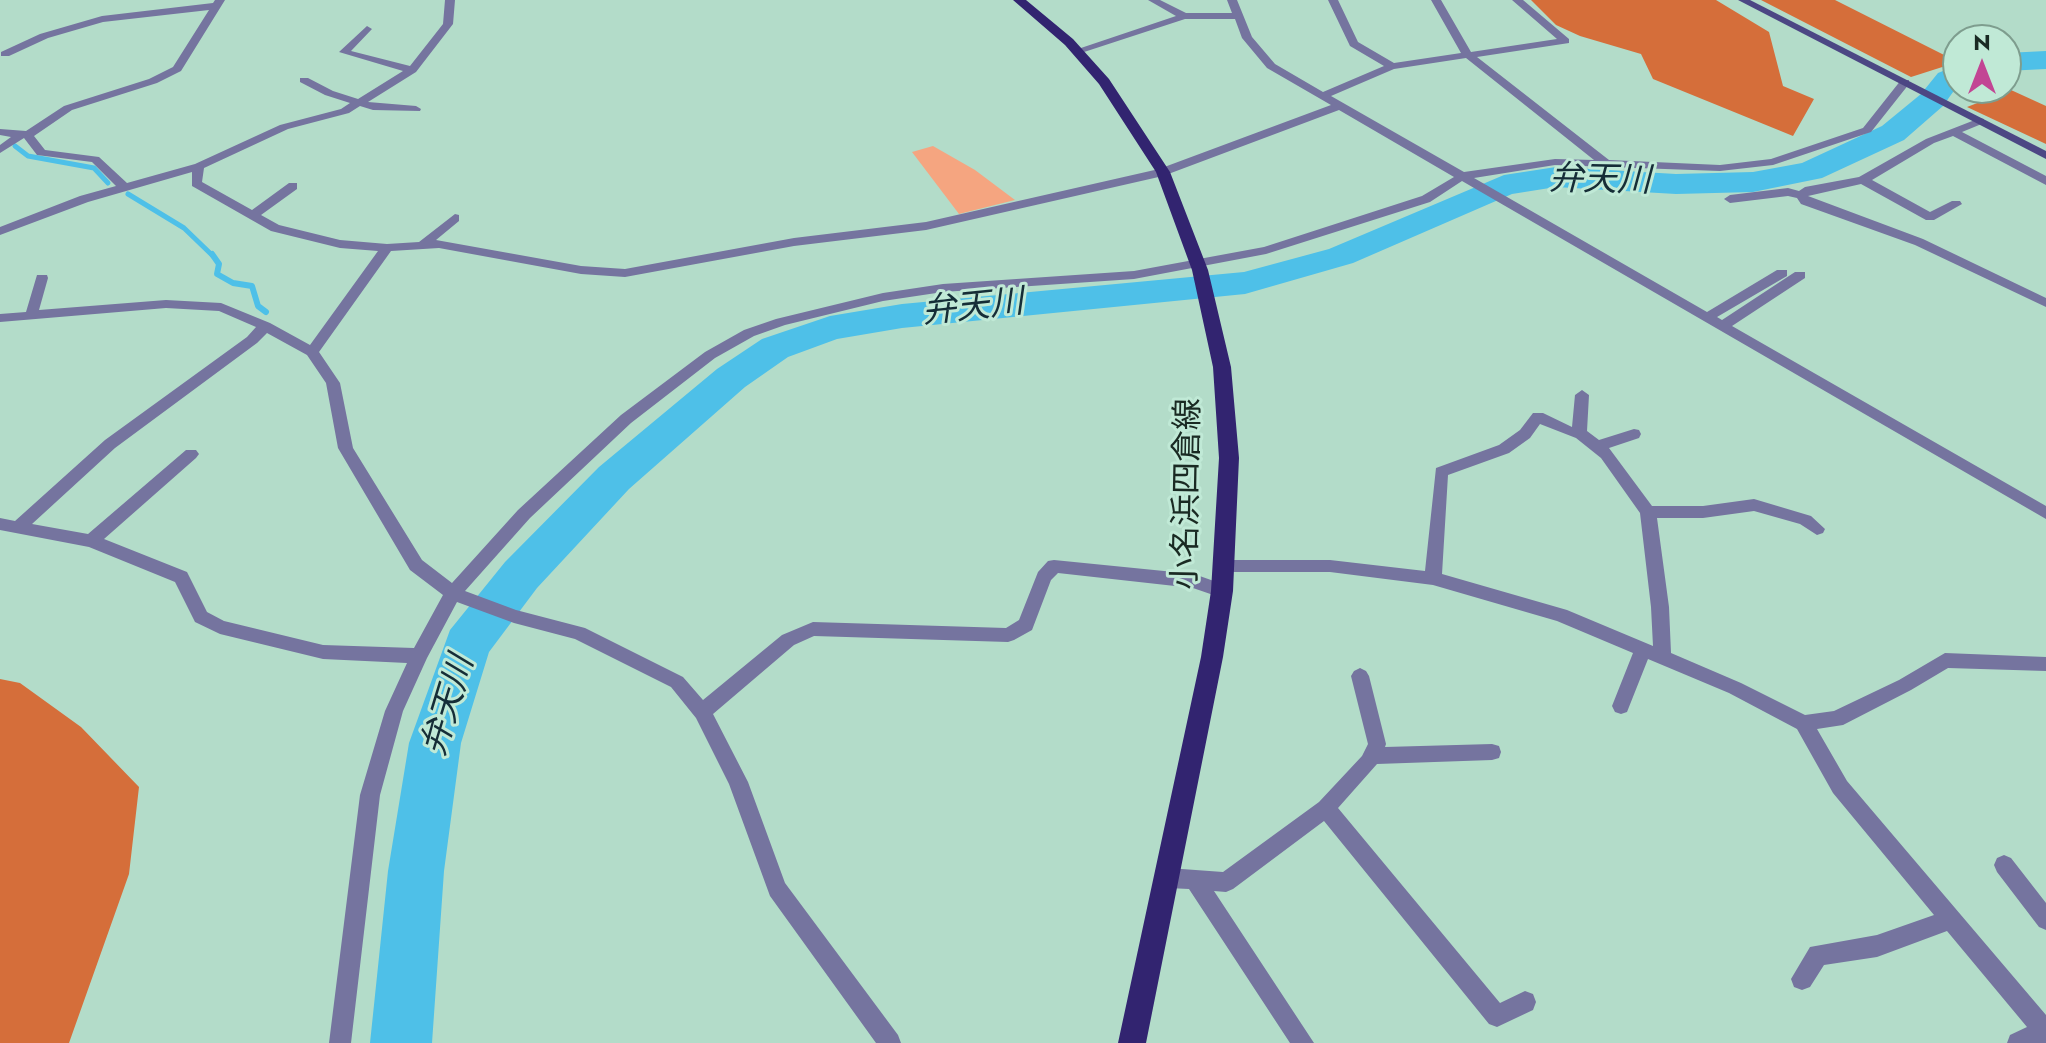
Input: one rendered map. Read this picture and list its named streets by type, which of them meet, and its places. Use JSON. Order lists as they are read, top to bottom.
{
  "streets": {
    "main road": ["小名浜四倉線"]
  },
  "water": ["弁天川"],
  "north": "top"
}
